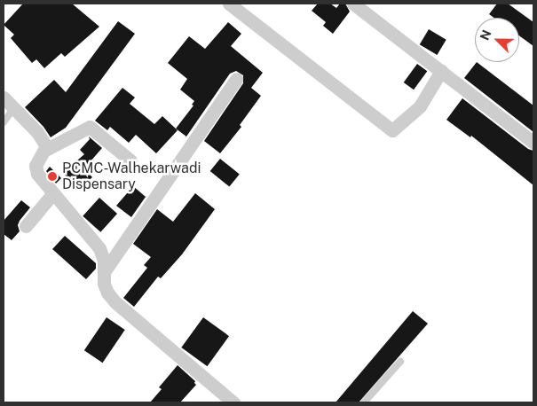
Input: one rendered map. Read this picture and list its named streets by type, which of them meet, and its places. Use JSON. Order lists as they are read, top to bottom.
{
  "places": ["PCMC-Walhekarwadi Dispensary"],
  "north": "top left"
}
